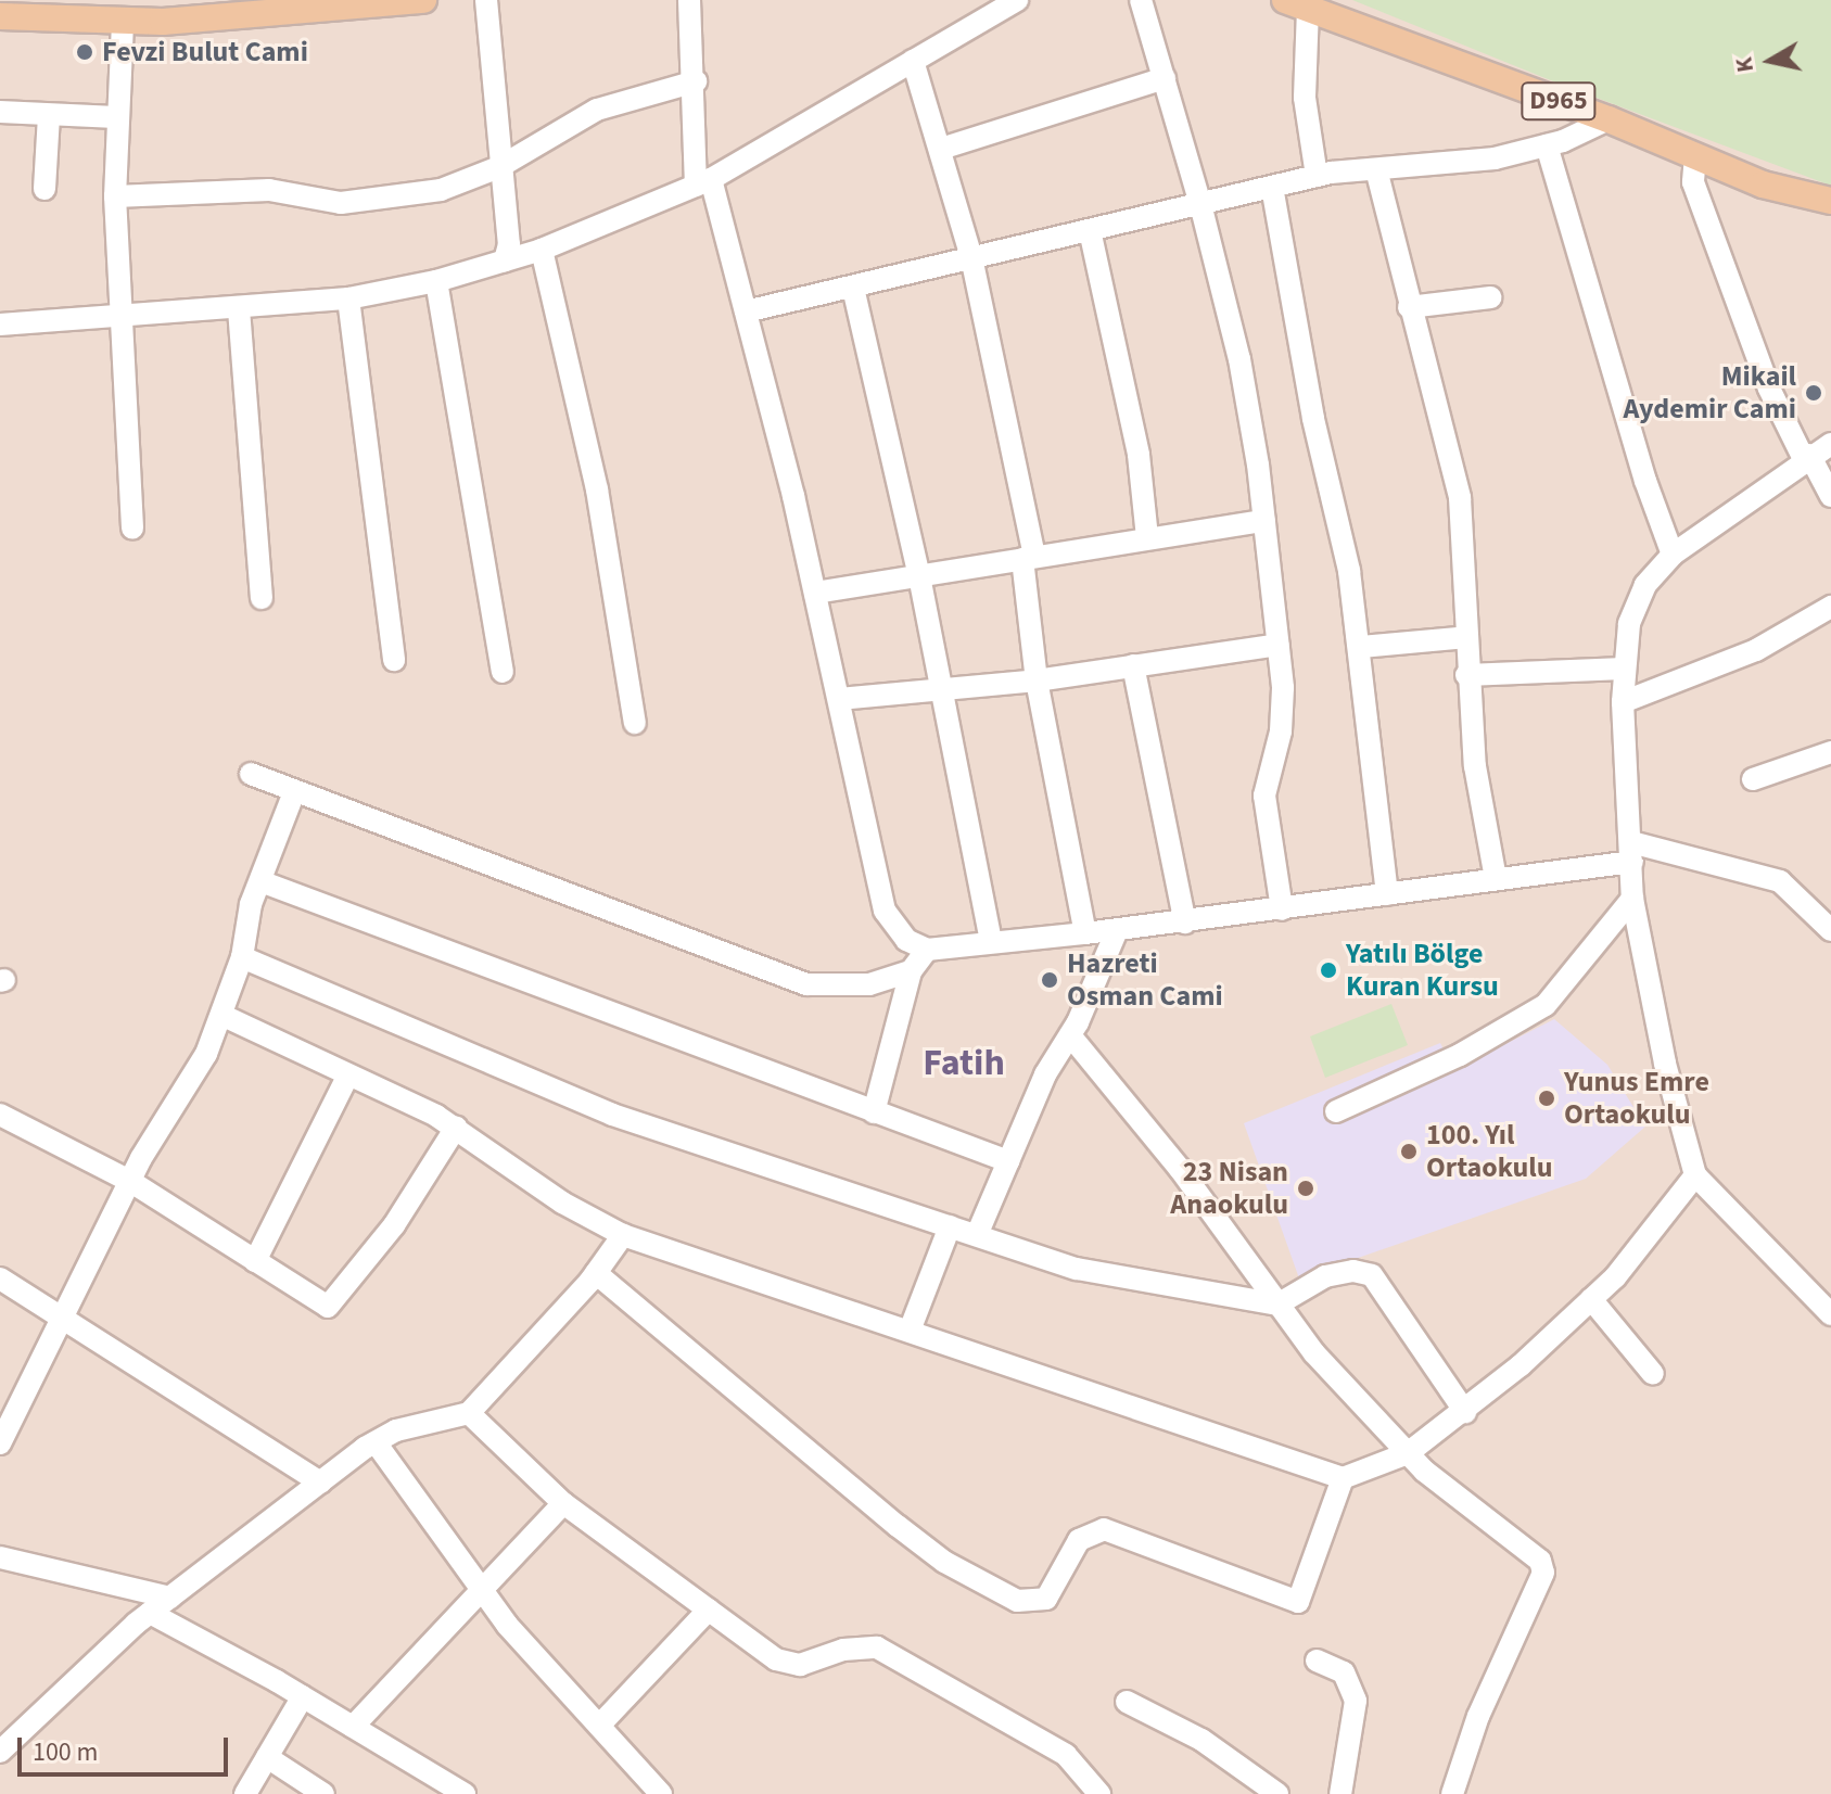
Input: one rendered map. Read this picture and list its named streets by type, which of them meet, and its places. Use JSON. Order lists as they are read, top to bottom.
{
  "streets": {
    "main road": ["D965"]
  },
  "districts": ["Fatih"],
  "places": [
    "Fevzi Bulut Cami",
    "Mikail Aydemir Cami",
    "Yatılı Bölge Kuran Kursu",
    "Hazreti Osman Cami",
    "Yunus Emre Ortaokulu",
    "100. Yıl Ortaokulu",
    "23 Nisan Anaokulu"
  ],
  "scale_bar": "100 m",
  "north": "left"
}
